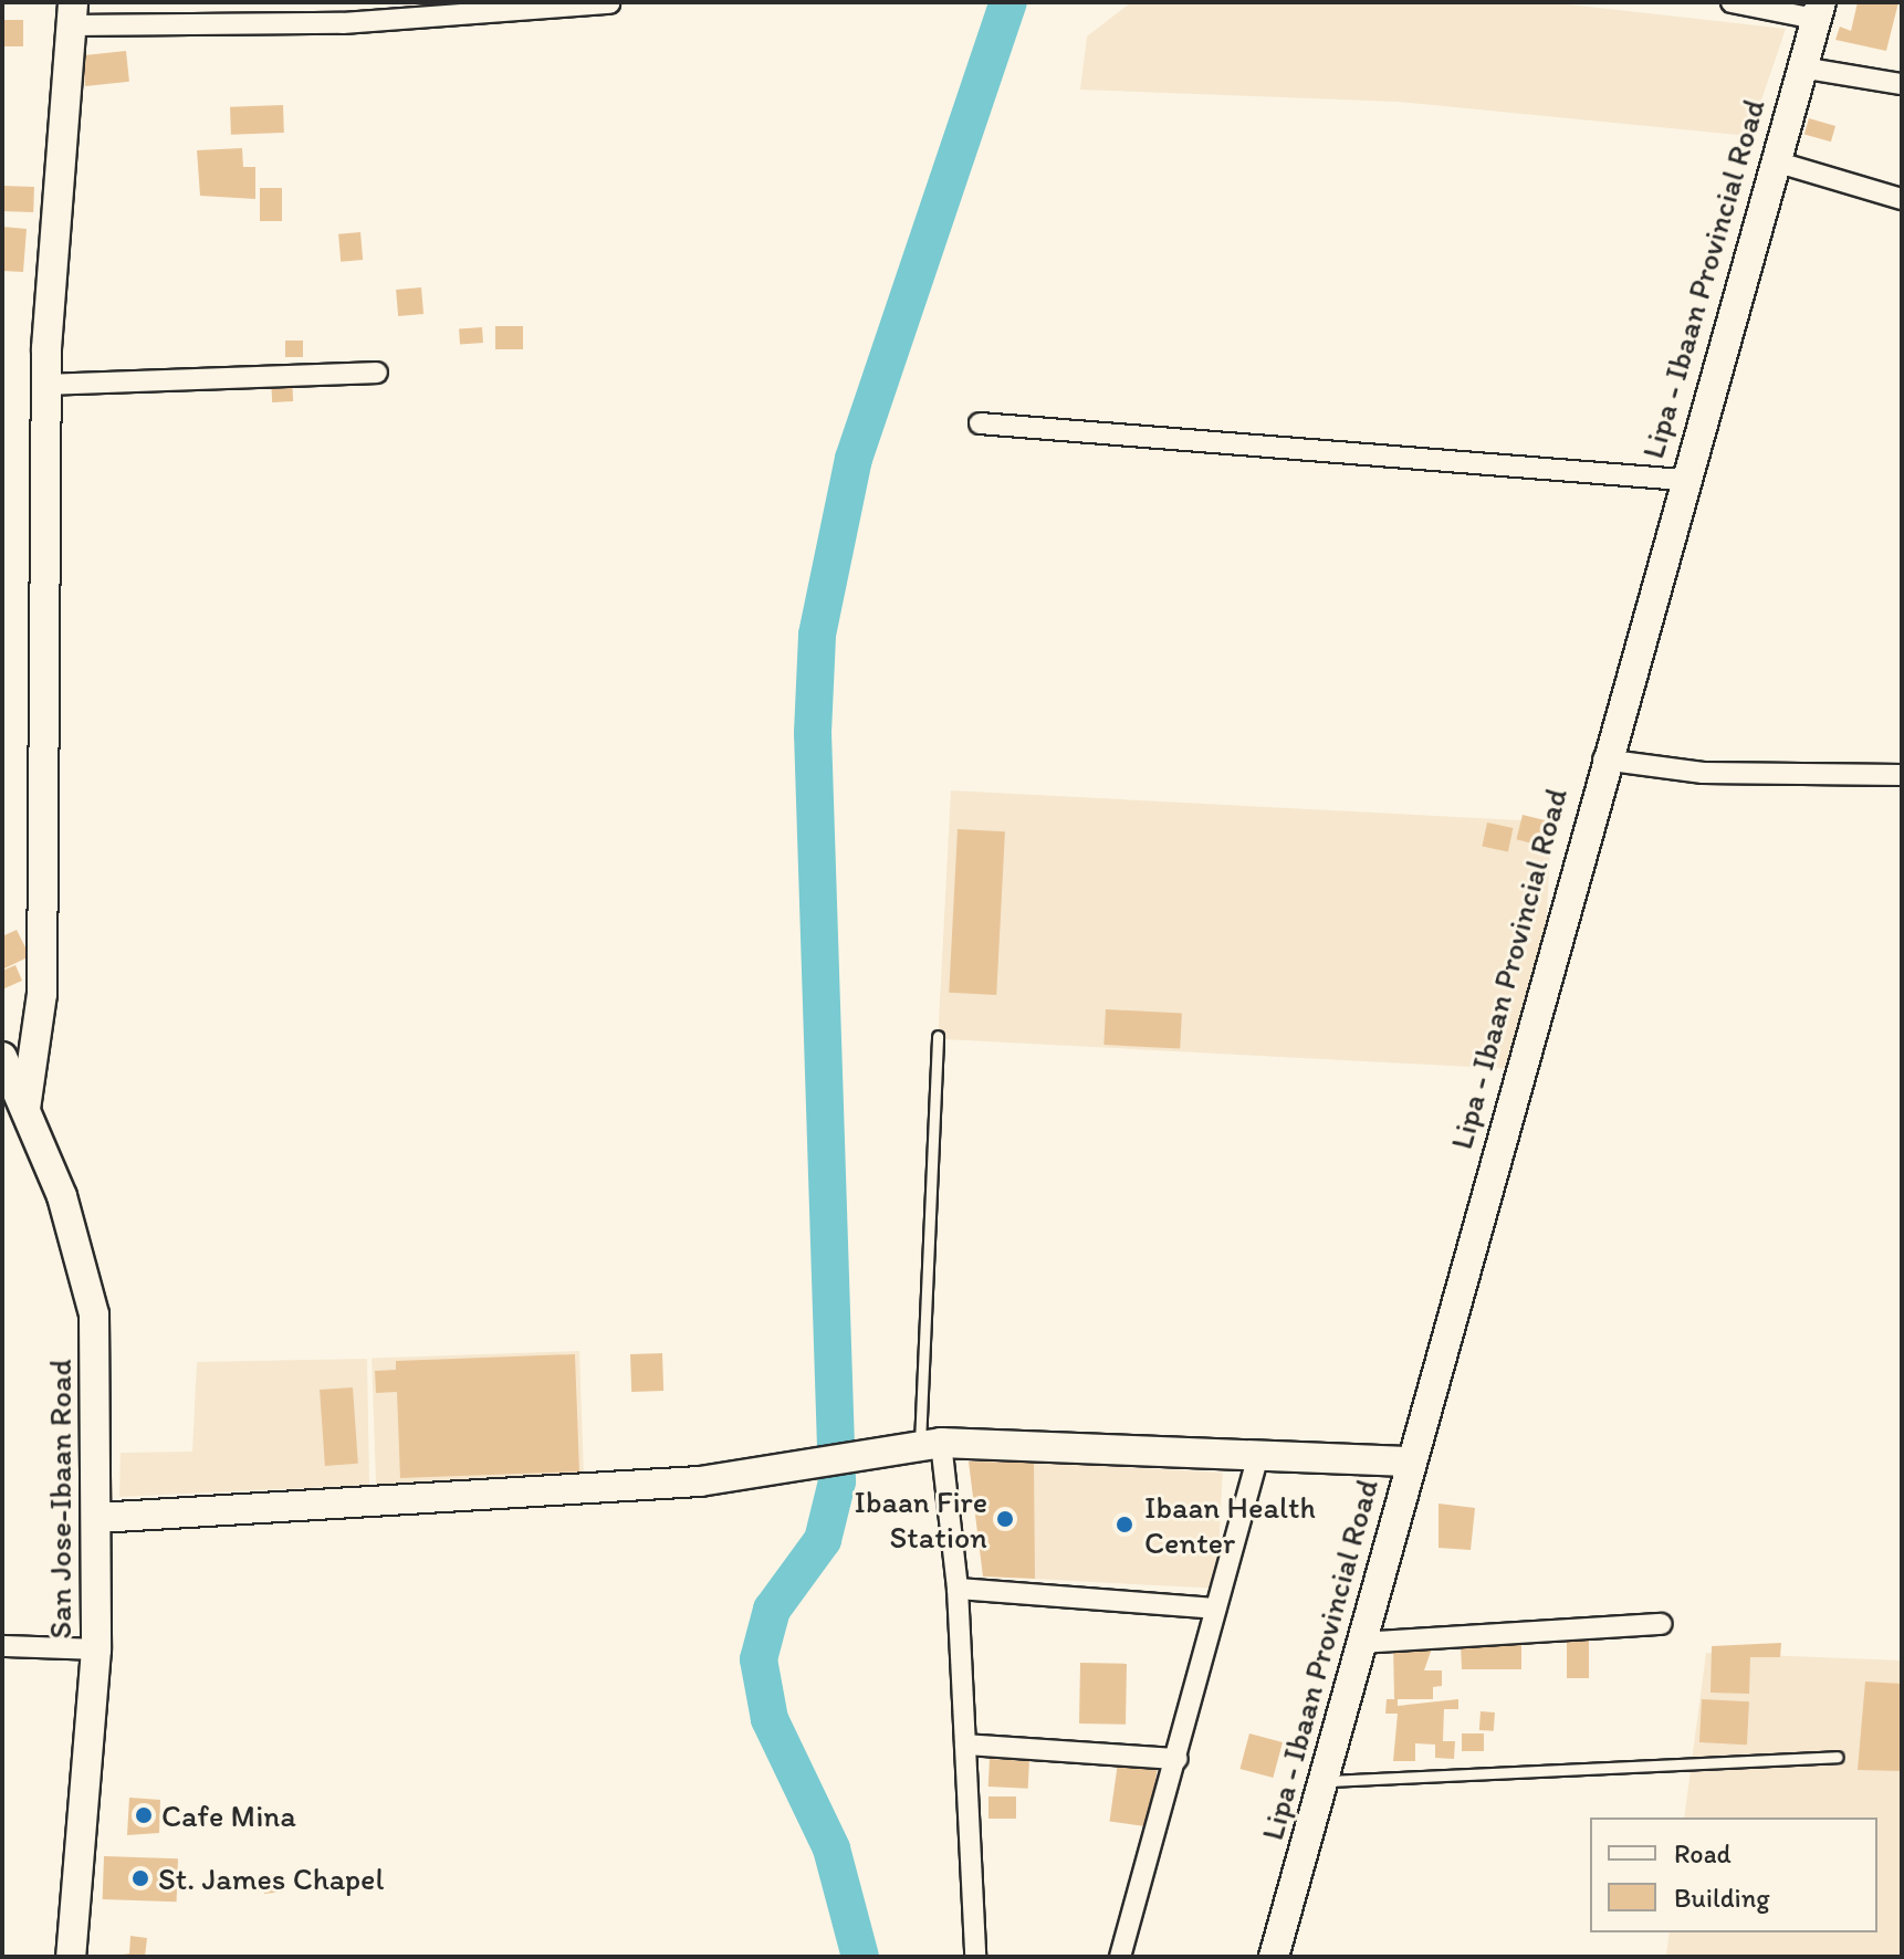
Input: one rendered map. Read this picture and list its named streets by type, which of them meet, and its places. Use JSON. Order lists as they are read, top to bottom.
{
  "streets": {
    "main road": ["Lipa - Ibaan Provincial Road", "San Jose-Ibaan Road"]
  },
  "places": [
    "Ibaan Fire Station",
    "Ibaan Health Center",
    "Cafe Mina",
    "St. James Chapel"
  ],
  "legend": ["Road", "Building"]
}
